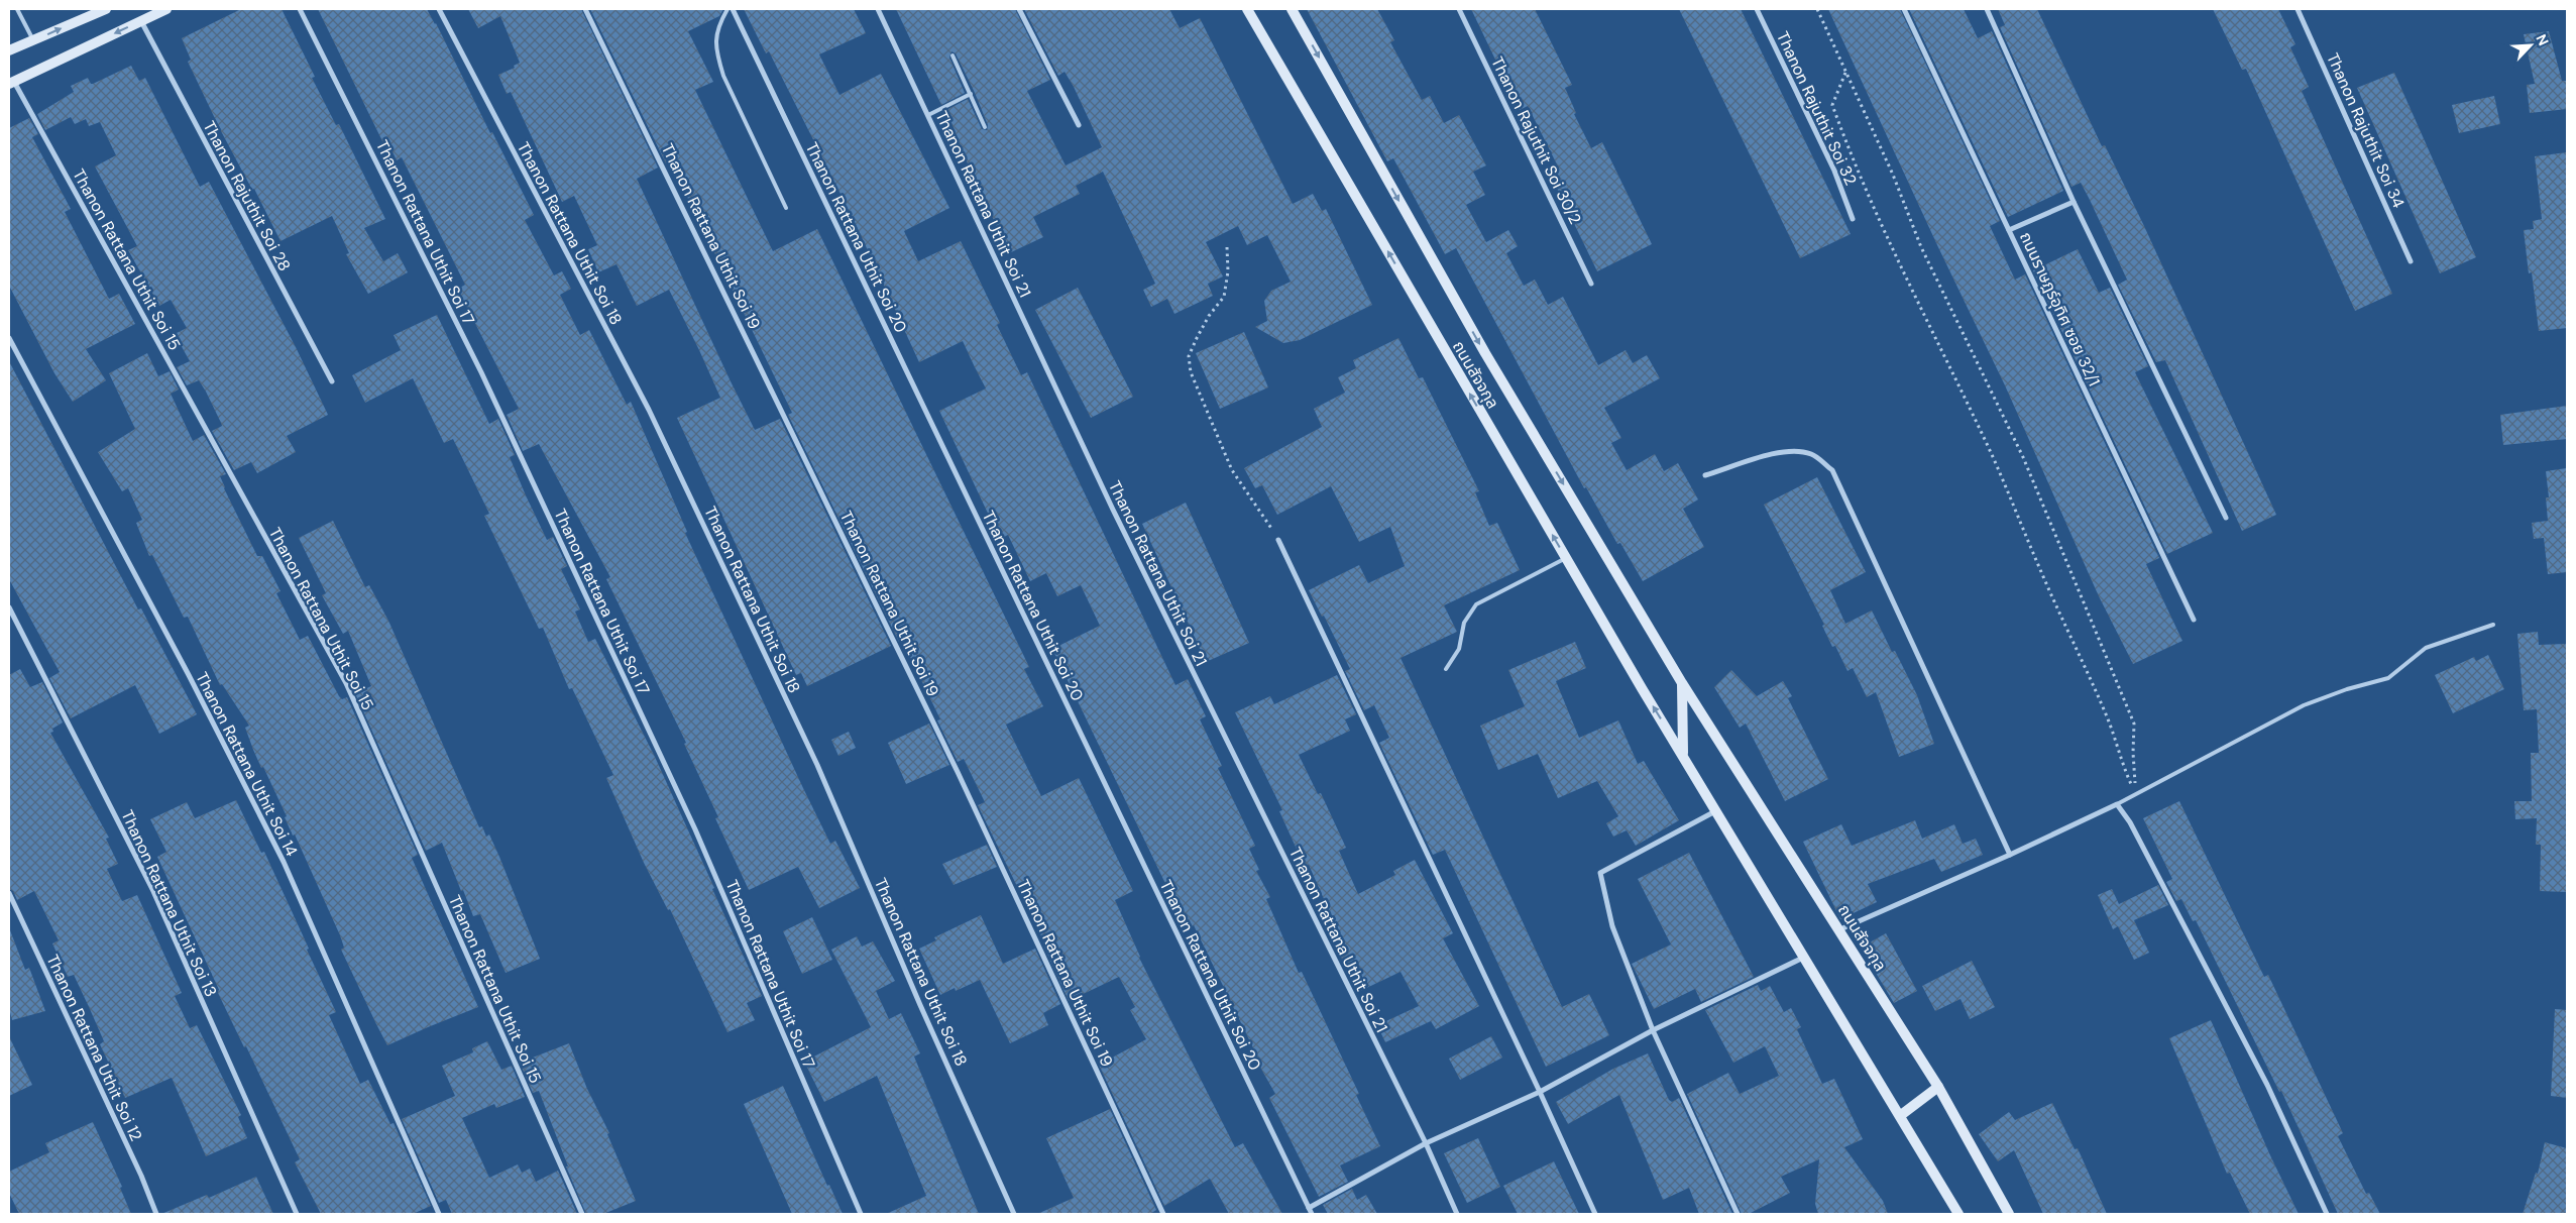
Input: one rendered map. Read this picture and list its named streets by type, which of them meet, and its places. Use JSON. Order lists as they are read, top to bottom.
{
  "streets": {
    "street": [
      "Thanon Rajuthit Soi 32",
      "Thanon Rajuthit Soi 34",
      "Thanon Rajuthit Soi 30/2",
      "Thanon Rajuthit Soi 28",
      "Thanon Rattana Uthit Soi 21",
      "Thanon Rattana Uthit Soi 17",
      "Thanon Rattana Uthit Soi 18",
      "Thanon Rattana Uthit Soi 19",
      "Thanon Rattana Uthit Soi 20",
      "Thanon Rattana Uthit Soi 15",
      "ถนนราษฎร์อุทิศ ซอย 32/1",
      "ถนนสัจจกุล",
      "Thanon Rattana Uthit Soi 14",
      "Thanon Rattana Uthit Soi 13",
      "Thanon Rattana Uthit Soi 12"
    ]
  },
  "north": "top right"
}
